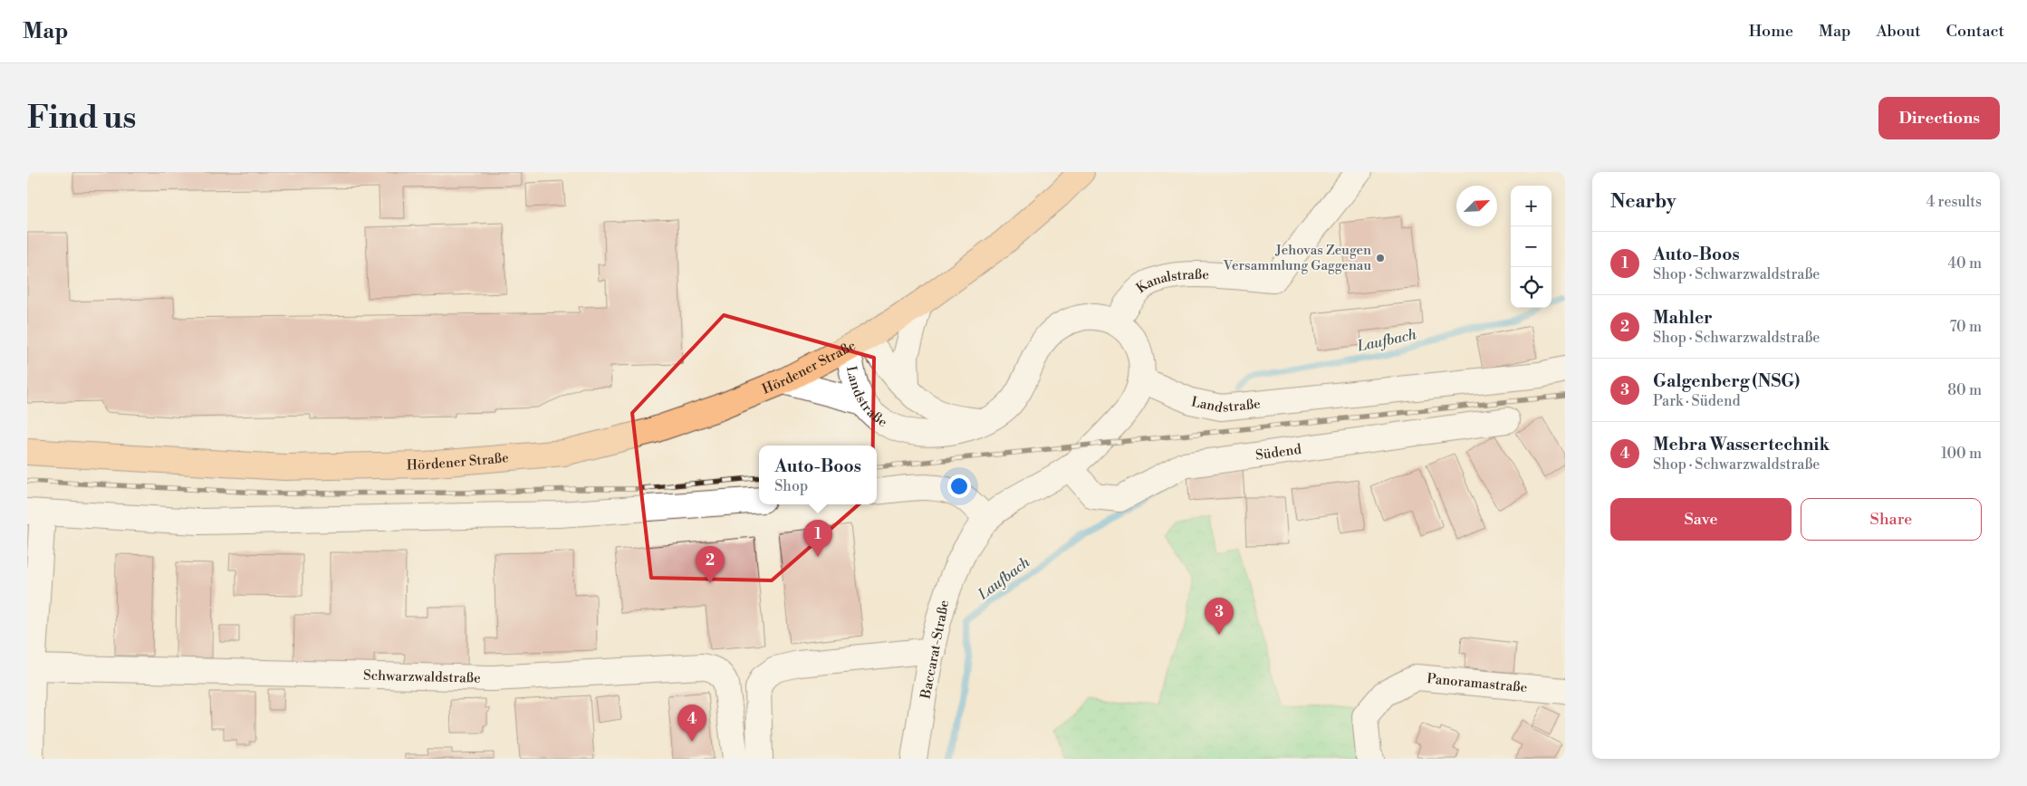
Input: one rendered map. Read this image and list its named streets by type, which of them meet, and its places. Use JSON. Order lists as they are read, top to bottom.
{
  "streets": {
    "main road": ["Hördener Straße"],
    "street": [
      "Kanalstraße",
      "Landstraße",
      "Südend",
      "Baccarat-Straße",
      "Schwarzwaldstraße",
      "Panoramastraße"
    ]
  },
  "crossings": [
    ["Kanalstraße", "Landstraße"],
    ["Hördener Straße", "Landstraße"],
    ["Landstraße", "Baccarat-Straße"],
    ["Südend", "Baccarat-Straße"]
  ],
  "water": ["Laufbach"],
  "places": ["Jehovas Zeugen Versammlung Gaggenau"],
  "north": "top right",
  "page": {
    "header": "Map",
    "nav": [
      "Home",
      "Map",
      "About",
      "Contact"
    ],
    "buttons": [
      "Directions",
      ["Save", "Share"]
    ],
    "title": "Find us",
    "heading": ["Nearby", "4 results"],
    "map_buttons": ["+", "−"],
    "list": [
      {
        "mark": "1",
        "name": "Auto-Boos",
        "note": "Shop · Schwarzwaldstraße",
        "value": "40 m"
      },
      {
        "mark": "2",
        "name": "Mahler",
        "note": "Shop · Schwarzwaldstraße",
        "value": "70 m"
      },
      {
        "mark": "3",
        "name": "Galgenberg (NSG)",
        "note": "Park · Südend",
        "value": "80 m"
      },
      {
        "mark": "4",
        "name": "Mebra Wassertechnik",
        "note": "Shop · Schwarzwaldstraße",
        "value": "100 m"
      }
    ],
    "popup": ["Auto-Boos", "Shop"],
    "pins": [
      "1",
      "2",
      "3",
      "4"
    ]
  }
}
